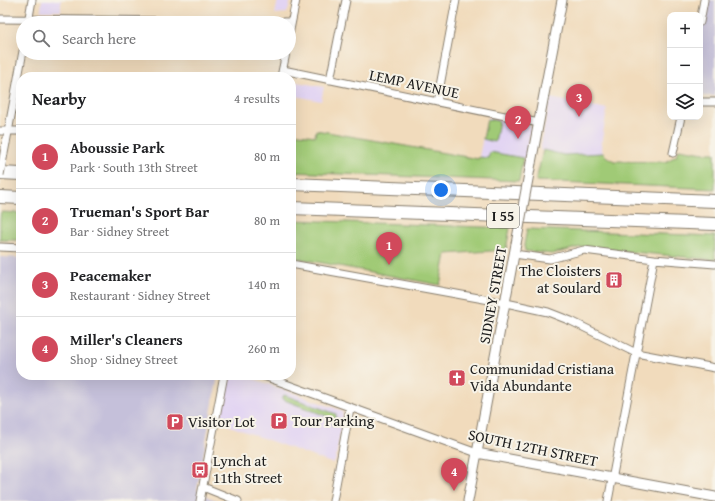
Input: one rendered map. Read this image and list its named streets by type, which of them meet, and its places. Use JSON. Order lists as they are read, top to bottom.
{
  "streets": {
    "highway": ["I 55"],
    "street": ["LEMP AVENUE", "SIDNEY STREET", "SOUTH 12TH STREET"]
  },
  "crossings": [
    ["LEMP AVENUE", "SIDNEY STREET"],
    ["SIDNEY STREET", "SOUTH 12TH STREET"]
  ],
  "places": {
    "building": ["The Cloisters at Soulard"],
    "church": ["Communidad Cristiana Vida Abundante"],
    "parking": ["Tour Parking", "Visitor Lot"],
    "bus stop": ["Lynch at 11th Street"]
  },
  "page": {
    "map_buttons": ["+", "−"],
    "search": "Search here",
    "heading": ["Nearby", "4 results"],
    "pins": [
      "3",
      "2",
      "1",
      "4"
    ],
    "list": [
      {
        "mark": "1",
        "name": "Aboussie Park",
        "note": "Park · South 13th Street",
        "value": "80 m"
      },
      {
        "mark": "2",
        "name": "Trueman's Sport Bar",
        "note": "Bar · Sidney Street",
        "value": "80 m"
      },
      {
        "mark": "3",
        "name": "Peacemaker",
        "note": "Restaurant · Sidney Street",
        "value": "140 m"
      },
      {
        "mark": "4",
        "name": "Miller's Cleaners",
        "note": "Shop · Sidney Street",
        "value": "260 m"
      }
    ]
  }
}
